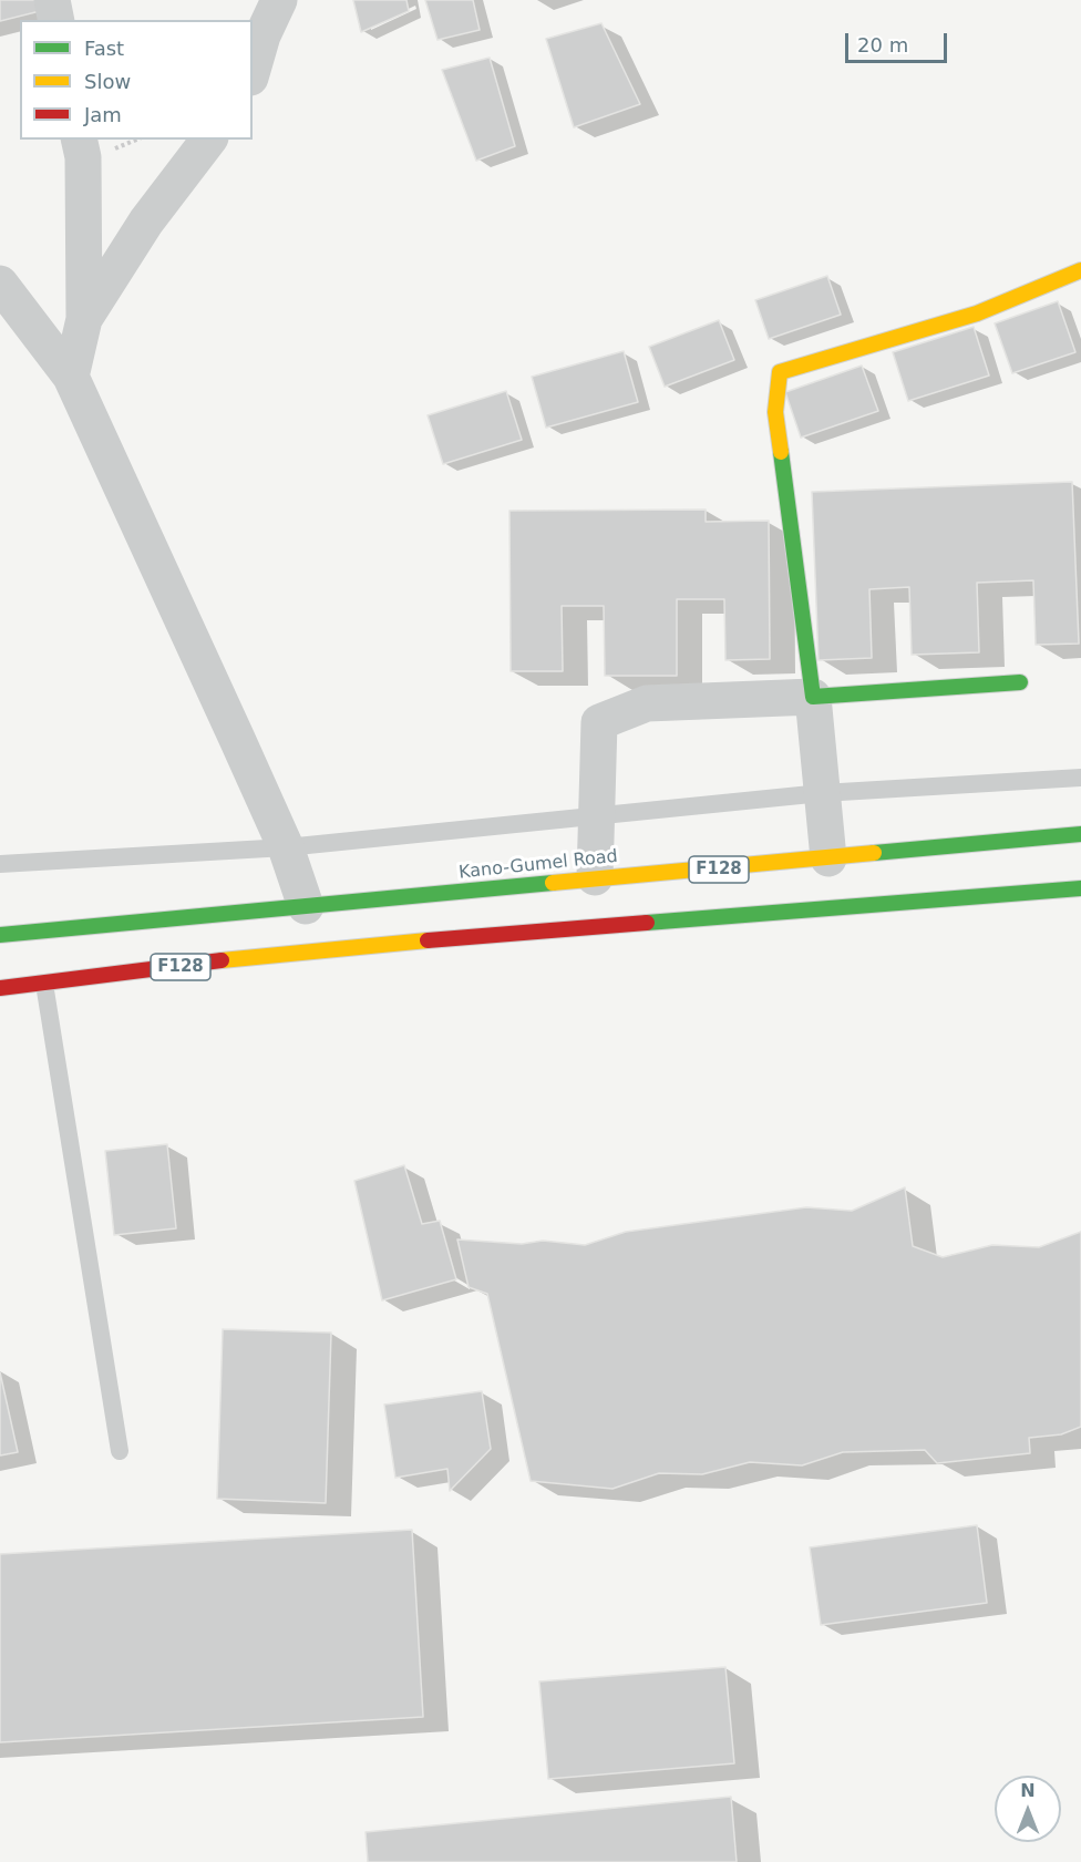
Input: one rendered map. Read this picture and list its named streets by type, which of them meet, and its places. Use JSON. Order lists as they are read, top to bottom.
{
  "streets": {
    "main road": ["Kano-Gumel Road", "F128"]
  },
  "legend": ["Fast", "Slow", "Jam"],
  "scale_bar": "20 m",
  "north": "top"
}
